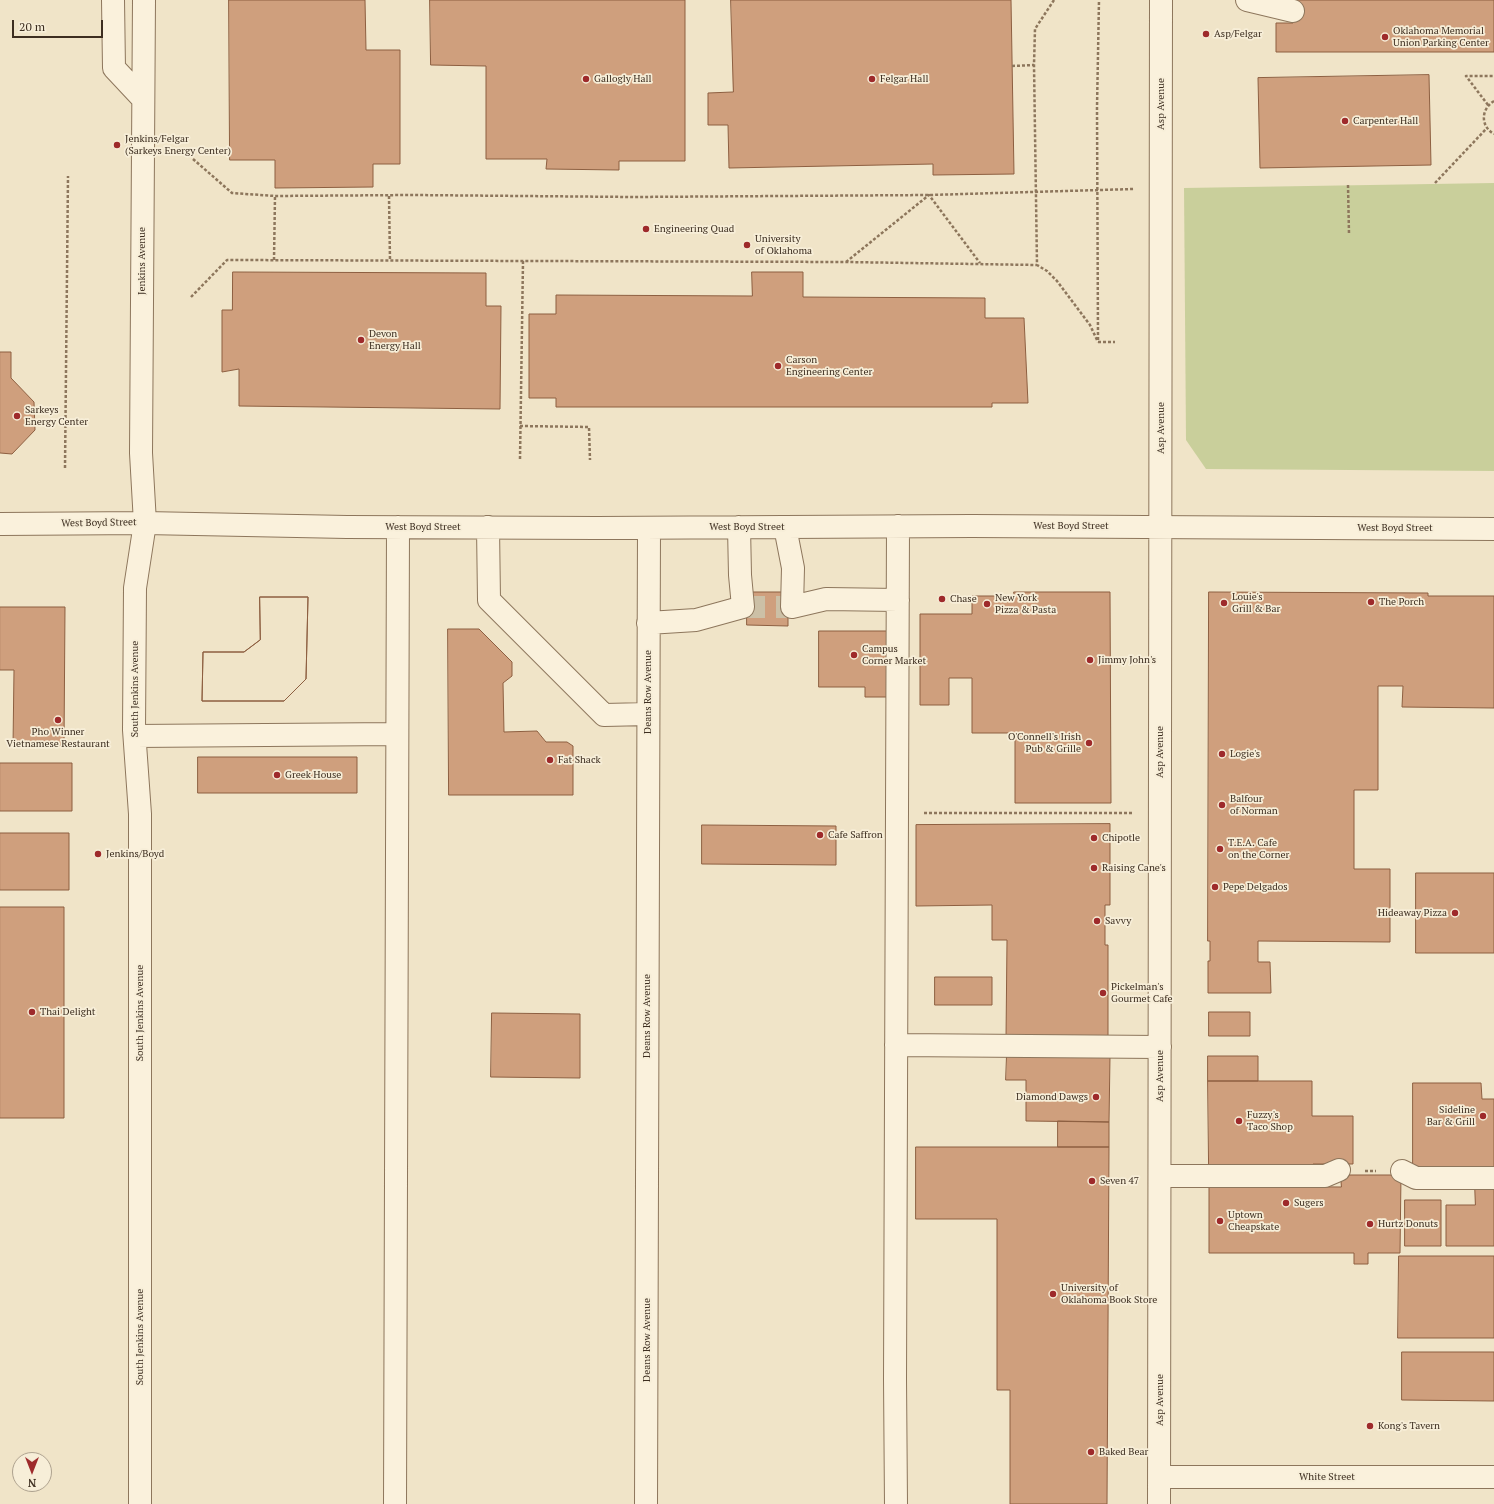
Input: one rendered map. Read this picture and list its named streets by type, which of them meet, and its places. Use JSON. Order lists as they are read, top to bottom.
{
  "streets": {
    "street": [
      "Asp Avenue",
      "Jenkins Avenue",
      "West Boyd Street",
      "South Jenkins Avenue",
      "Deans Row Avenue",
      "White Street"
    ]
  },
  "crossings": [
    ["Asp Avenue", "West Boyd Street"],
    ["Asp Avenue", "White Street"],
    ["Jenkins Avenue", "West Boyd Street"],
    ["Jenkins Avenue", "South Jenkins Avenue"],
    ["West Boyd Street", "South Jenkins Avenue"],
    ["West Boyd Street", "Deans Row Avenue"]
  ],
  "places": [
    "Asp/Felgar",
    "Oklahoma Memorial Union Parking Center",
    "Gallogly Hall",
    "Felgar Hall",
    "Carpenter Hall",
    "Jenkins/Felgar (Sarkeys Energy Center)",
    "Engineering Quad",
    "University of Oklahoma",
    "Devon Energy Hall",
    "Carson Engineering Center",
    "Sarkeys Energy Center",
    "Chase",
    "The Porch",
    "Louie's Grill & Bar",
    "New York Pizza & Pasta",
    "Campus Corner Market",
    "Jimmy John's",
    "Pho Winner Vietnamese Restaurant",
    "O'Connell's Irish Pub & Grille",
    "Logie's",
    "Fat Shack",
    "Greek House",
    "Balfour of Norman",
    "Cafe Saffron",
    "Chipotle",
    "T.E.A. Cafe on the Corner",
    "Jenkins/Boyd",
    "Raising Cane's",
    "Pepe Delgados",
    "Hideaway Pizza",
    "Savvy",
    "Pickelman's Gourmet Cafe",
    "Thai Delight",
    "Diamond Dawgs",
    "Sideline Bar & Grill",
    "Fuzzy's Taco Shop",
    "Seven 47",
    "Sugers",
    "Uptown Cheapskate",
    "Hurtz Donuts",
    "University of Oklahoma Book Store",
    "Kong's Tavern",
    "Baked Bear"
  ],
  "scale_bar": "20 m",
  "north": "bottom"
}
